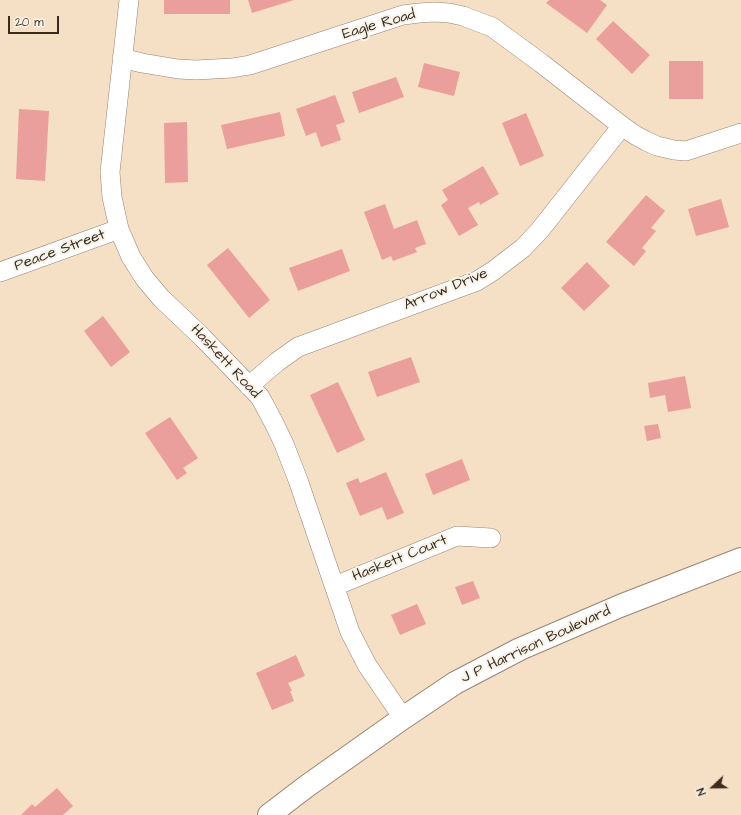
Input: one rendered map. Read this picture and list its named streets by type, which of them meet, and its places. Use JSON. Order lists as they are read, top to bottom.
{
  "streets": {
    "street": [
      "Eagle Road",
      "Peace Street",
      "Arrow Drive",
      "Haskett Road",
      "Haskett Court",
      "J P Harrison Boulevard"
    ]
  },
  "crossings": [
    ["Eagle Road", "Arrow Drive"],
    ["Eagle Road", "Haskett Road"],
    ["Peace Street", "Haskett Road"],
    ["Arrow Drive", "Haskett Road"],
    ["Haskett Road", "Haskett Court"],
    ["Haskett Road", "J P Harrison Boulevard"]
  ],
  "scale_bar": "20 m",
  "north": "left"
}
